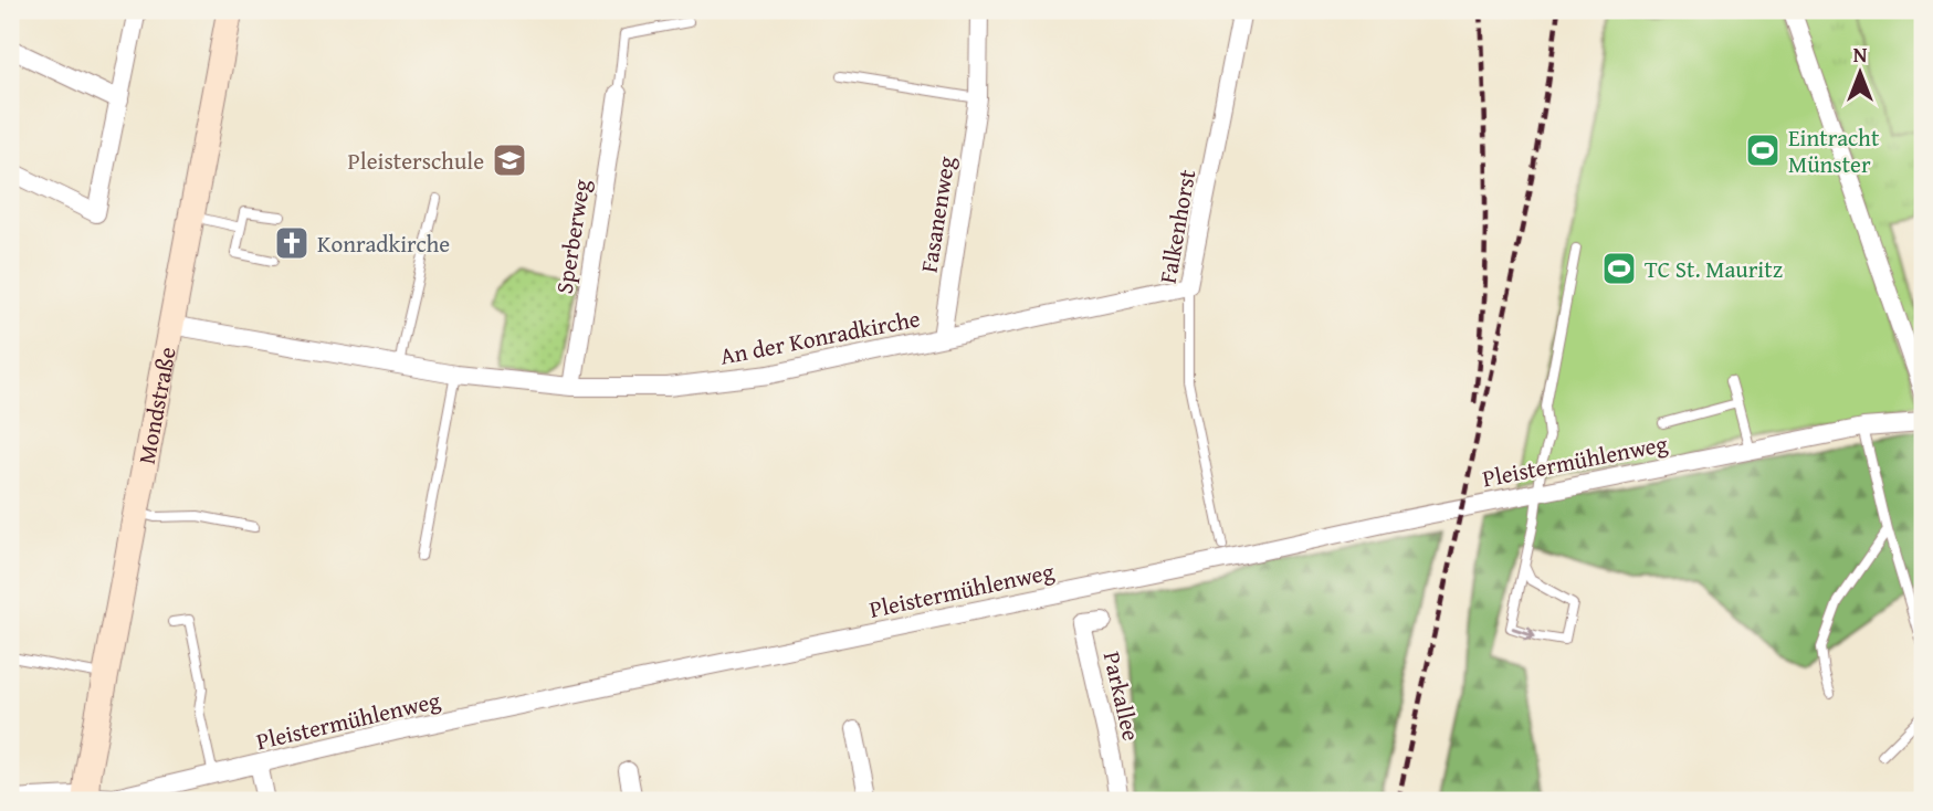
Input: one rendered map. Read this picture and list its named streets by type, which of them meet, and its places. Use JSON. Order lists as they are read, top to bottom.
{
  "streets": {
    "street": [
      "Fasanenweg",
      "Falkenhorst",
      "Sperberweg",
      "An der Konradkirche",
      "Mondstraße",
      "Pleistermühlenweg",
      "Parkallee"
    ]
  },
  "crossings": [
    ["Fasanenweg", "An der Konradkirche"],
    ["Falkenhorst", "An der Konradkirche"],
    ["Sperberweg", "An der Konradkirche"],
    ["An der Konradkirche", "Mondstraße"],
    ["Mondstraße", "Pleistermühlenweg"]
  ],
  "places": {
    "sports": ["Eintracht Münster", "TC St. Mauritz"],
    "school or university": ["Pleisterschule"],
    "church": ["Konradkirche"]
  },
  "north": "top"
}
